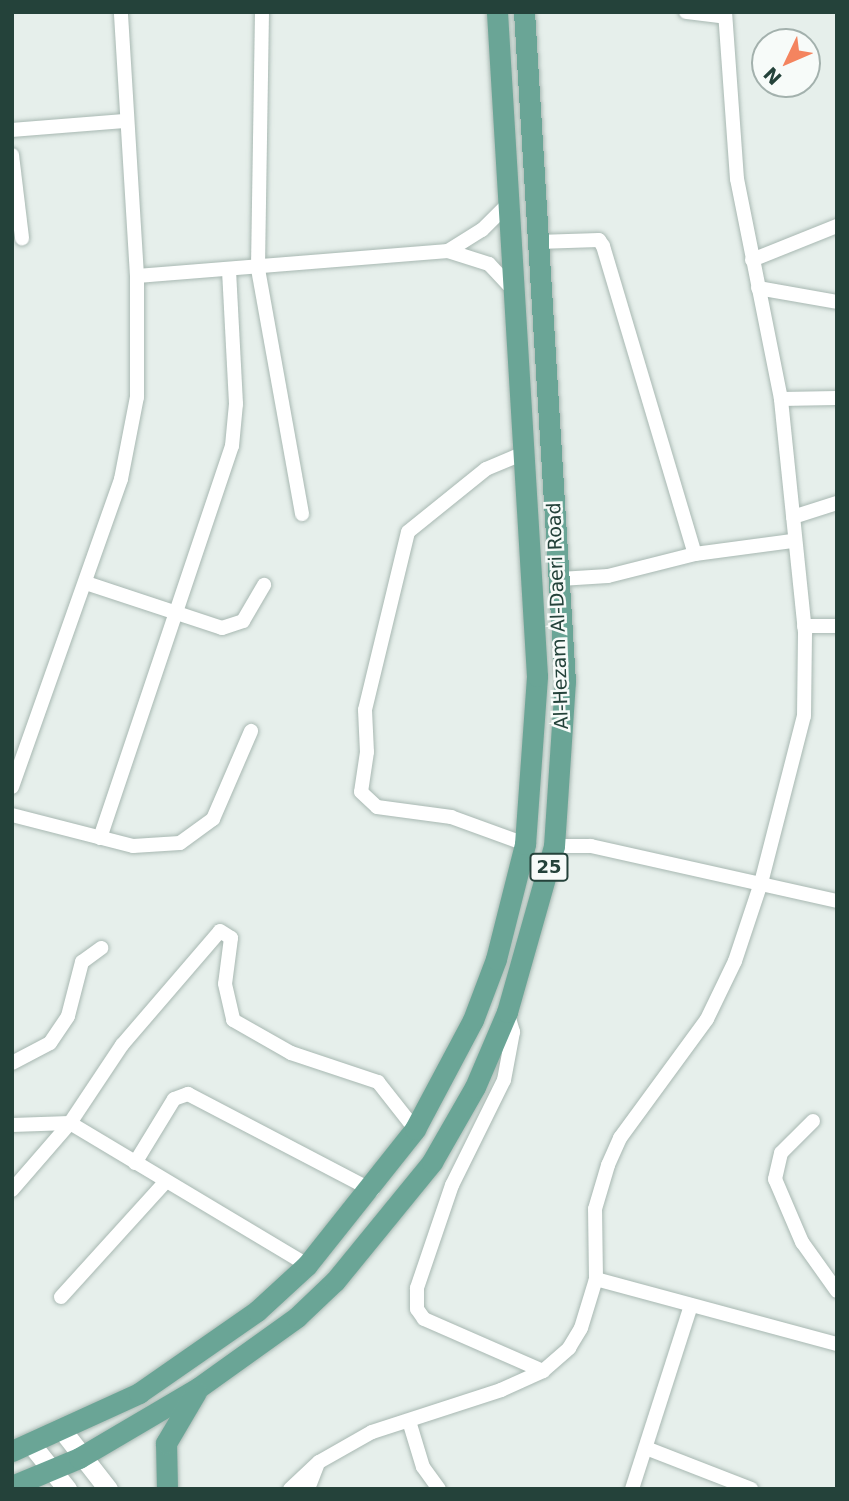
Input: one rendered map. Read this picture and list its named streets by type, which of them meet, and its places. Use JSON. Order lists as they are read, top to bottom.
{
  "streets": {
    "main road": ["Al-Hezam Al-Daeri Road", "25"]
  },
  "north": "bottom left"
}
